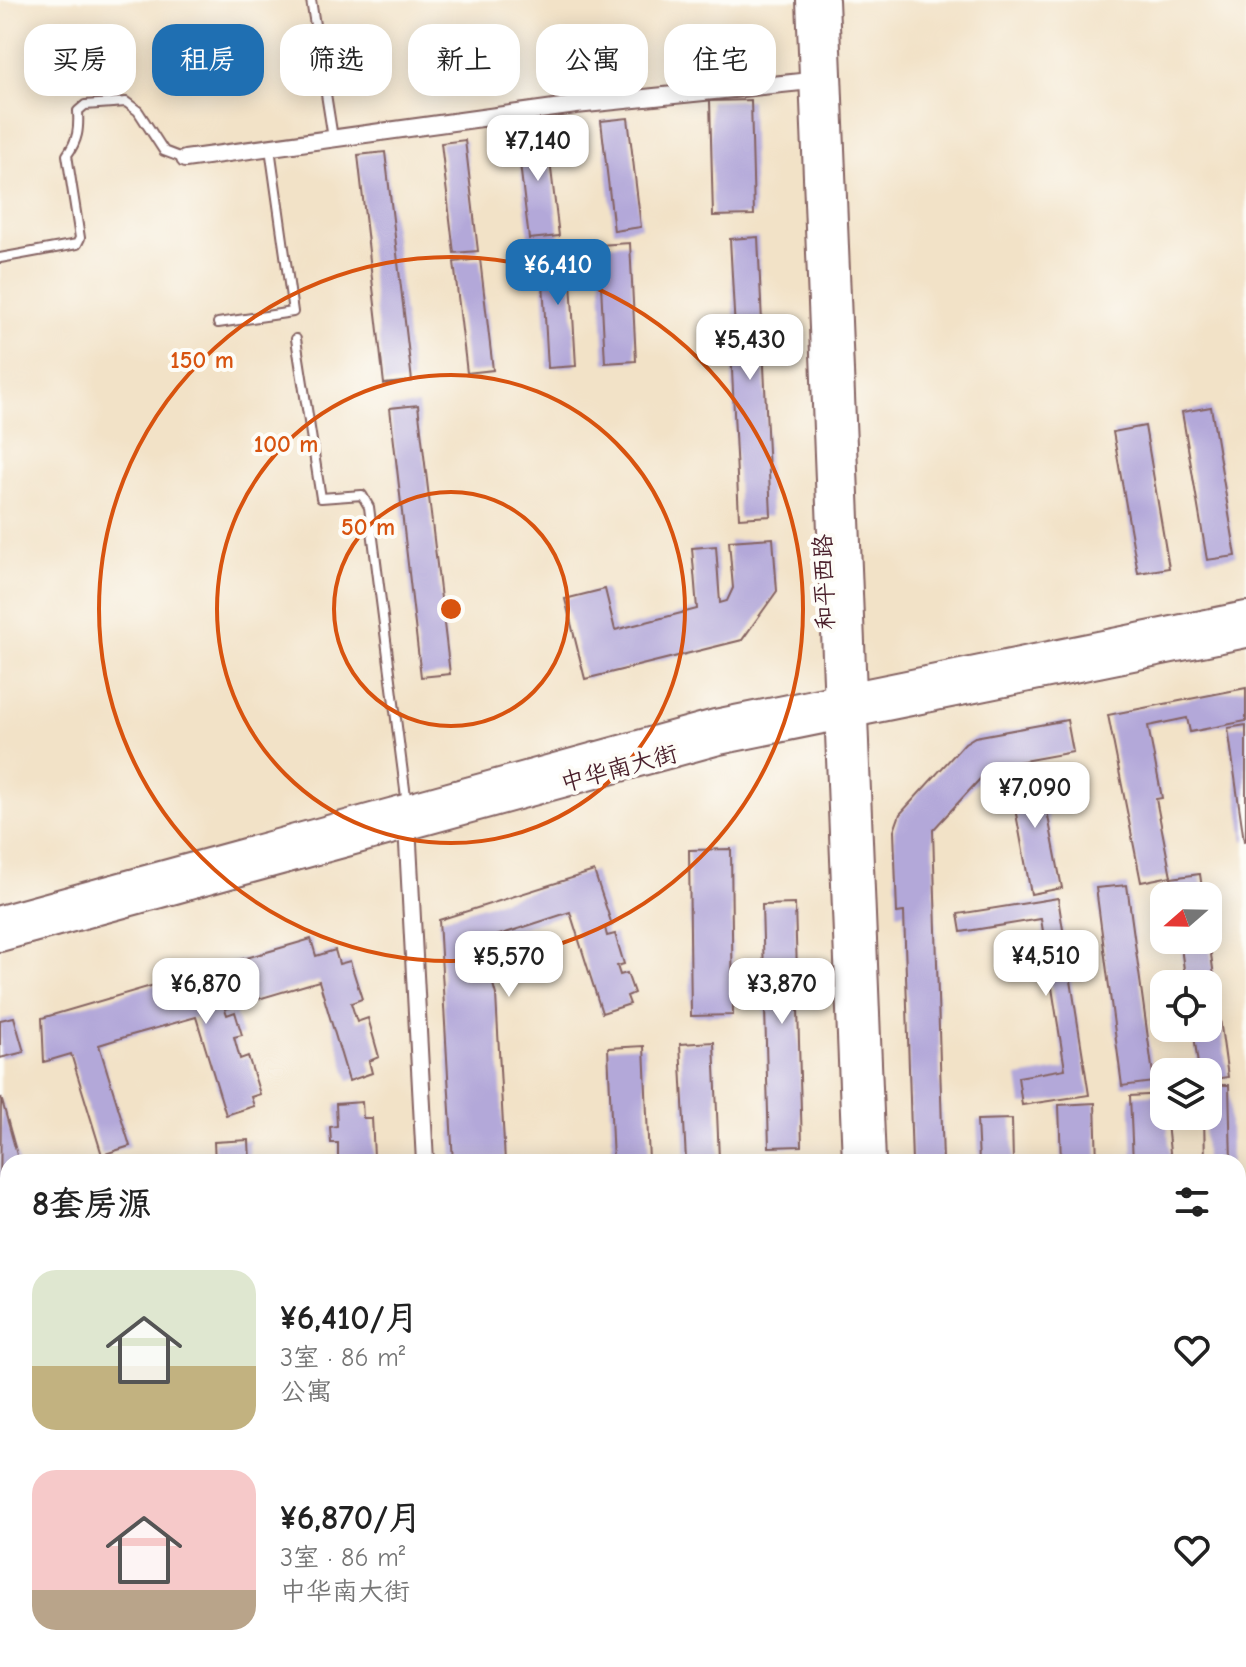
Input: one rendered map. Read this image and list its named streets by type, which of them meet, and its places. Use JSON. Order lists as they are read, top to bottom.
{
  "streets": {
    "main road": ["和平西路", "中华南大街"]
  },
  "crossings": [
    ["和平西路", "中华南大街"]
  ],
  "north": "left",
  "page": {
    "chip": [
      "买房",
      "租房",
      "筛选",
      "新上",
      "公寓",
      "住宅"
    ],
    "price": [
      "¥7,140",
      "¥6,410",
      "¥5,430",
      "¥7,090",
      "¥4,510",
      "¥5,570",
      "¥6,870",
      "¥3,870"
    ],
    "heading": "8套房源",
    "list": [
      {
        "name": "¥6,410/月",
        "note": "3室 · 86 m² · 公寓"
      },
      {
        "name": "¥6,870/月",
        "note": "3室 · 86 m² · 中华南大街"
      }
    ]
  },
  "rings": ["150 m", "100 m", "50 m"]
}
